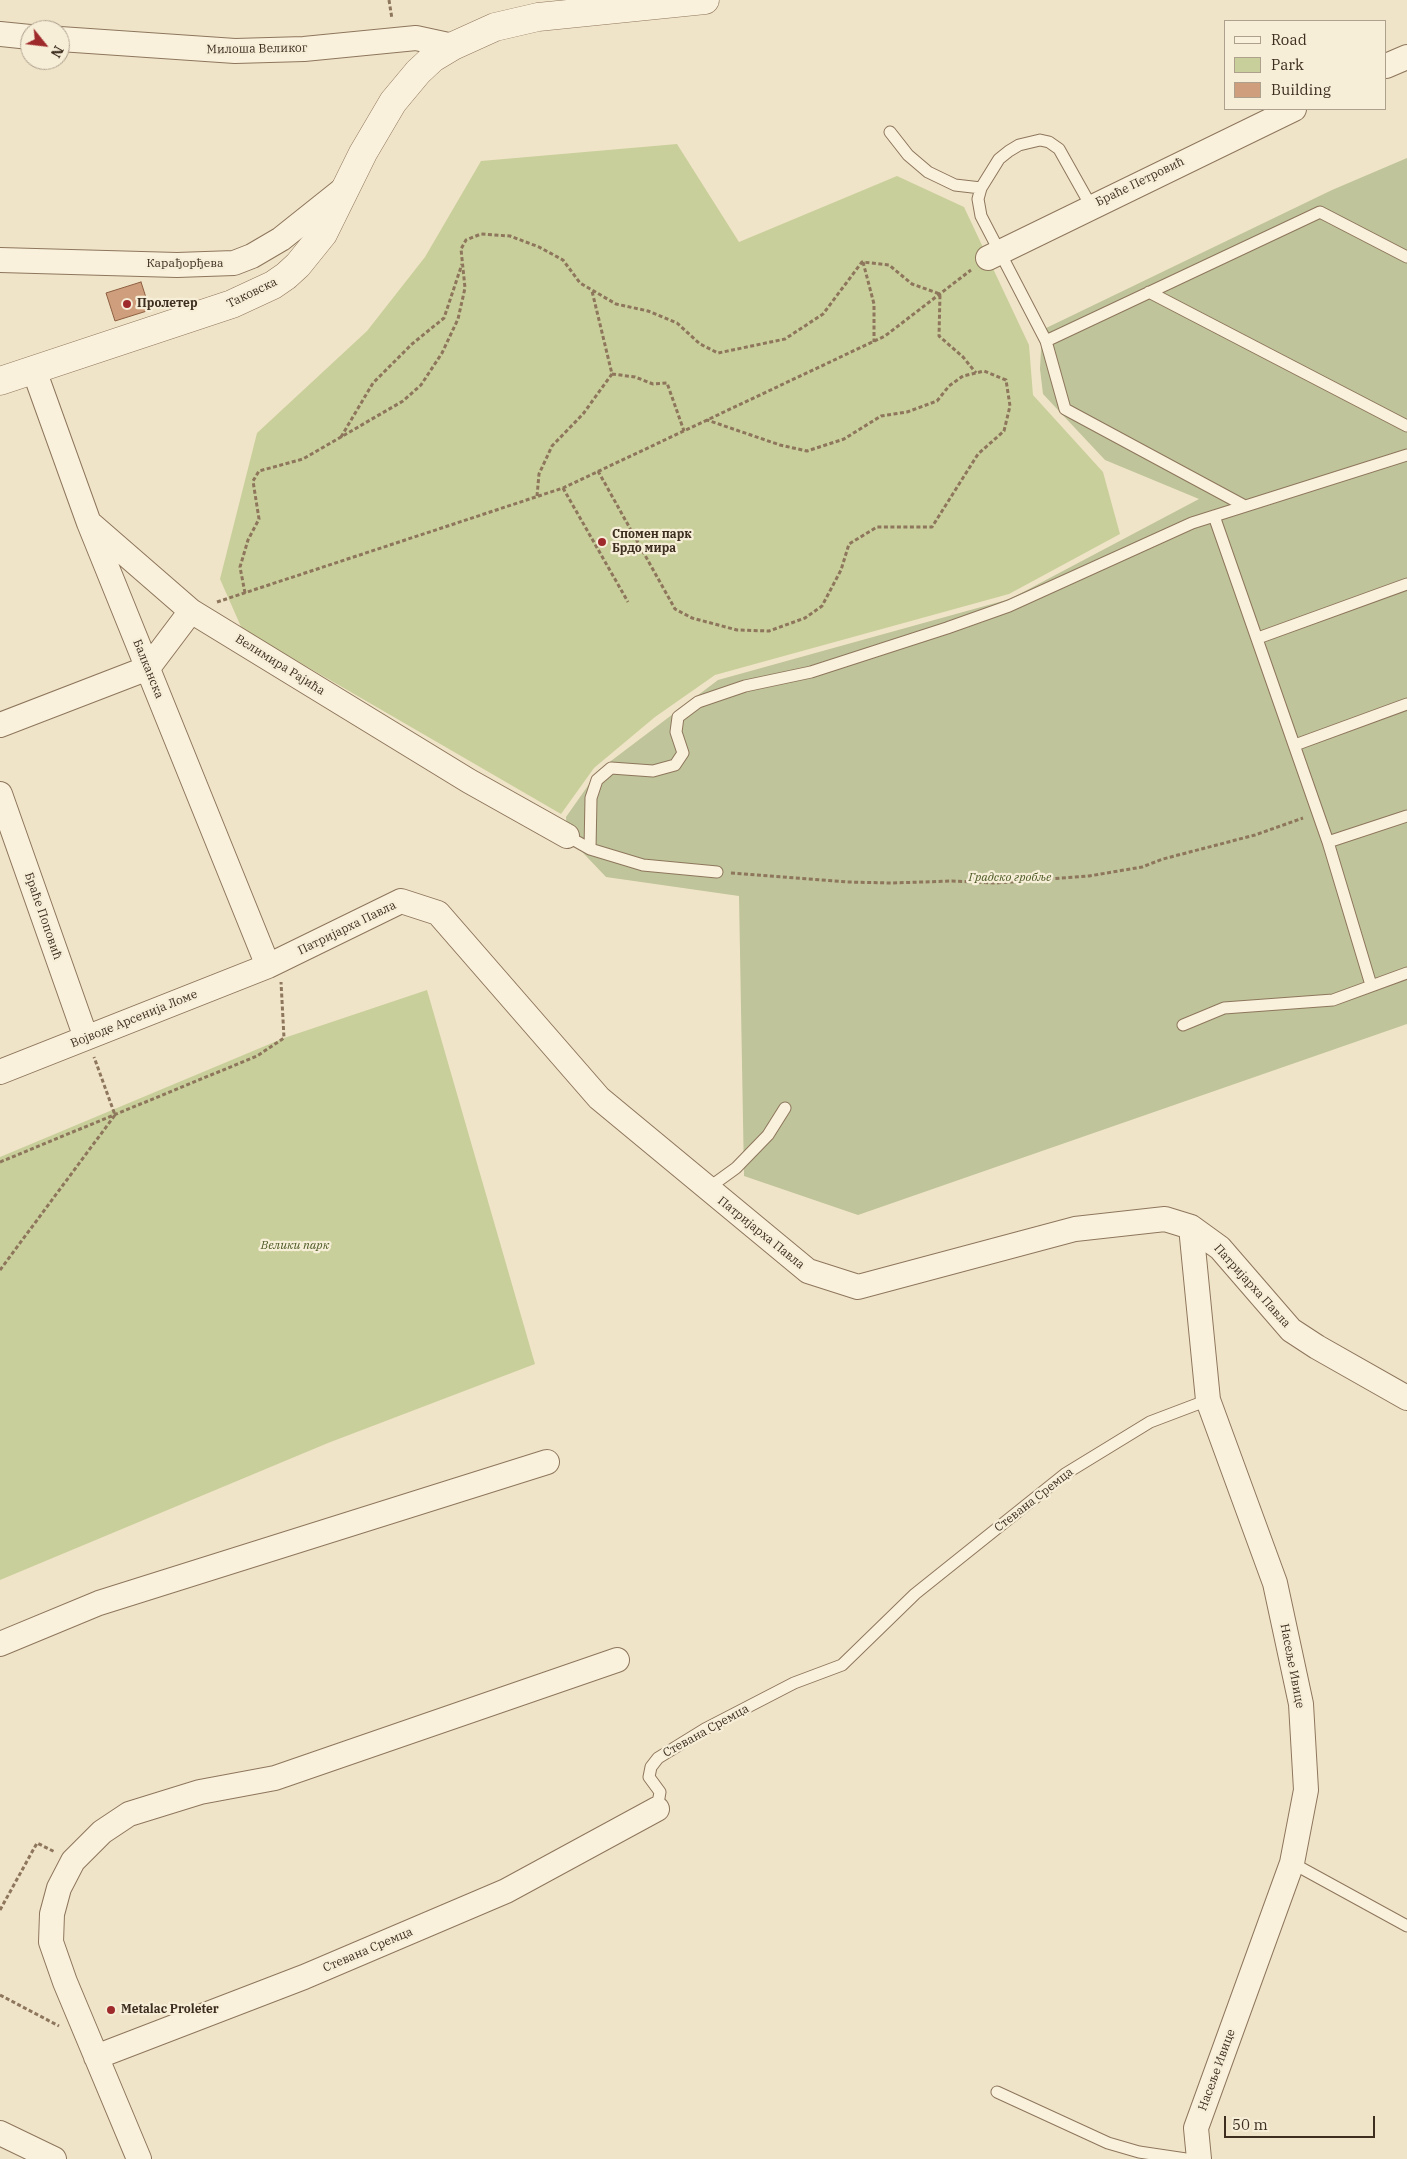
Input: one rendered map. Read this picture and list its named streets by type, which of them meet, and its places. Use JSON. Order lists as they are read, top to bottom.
{
  "streets": {
    "street": [
      "Милоша Великог",
      "Браће Петровић",
      "Карађорђева",
      "Таковска",
      "Велимира Рајића",
      "Балканска",
      "Браће Поповић",
      "Патријарха Павла",
      "Војводе Арсенија Ломе",
      "Стевана Сремца",
      "Насеље Ивице"
    ]
  },
  "crossings": [
    ["Милоша Великог", "Таковска"],
    ["Карађорђева", "Таковска"],
    ["Таковска", "Балканска"],
    ["Велимира Рајића", "Балканска"],
    ["Балканска", "Патријарха Павла"],
    ["Балканска", "Војводе Арсенија Ломе"],
    ["Браће Поповић", "Војводе Арсенија Ломе"],
    ["Патријарха Павла", "Војводе Арсенија Ломе"],
    ["Патријарха Павла", "Насеље Ивице"],
    ["Стевана Сремца", "Насеље Ивице"]
  ],
  "parks": ["Градско гробље", "Велики парк"],
  "places": ["Пролетер", "Спомен парк Брдо мира", "Metalac Proleter"],
  "legend": ["Road", "Park", "Building"],
  "scale_bar": "50 m",
  "north": "bottom right"
}
